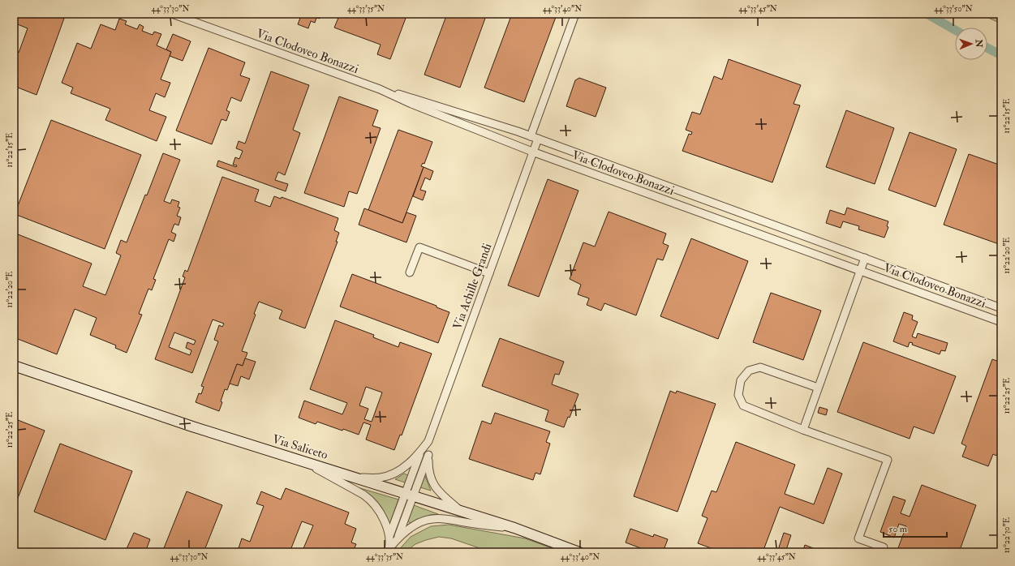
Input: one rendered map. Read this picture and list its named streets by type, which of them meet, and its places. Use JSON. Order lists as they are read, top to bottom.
{
  "streets": {
    "main road": ["Via Saliceto"],
    "street": ["Via Clodoveo Bonazzi", "Via Achille Grandi"]
  },
  "crossings": [
    ["Via Clodoveo Bonazzi", "Via Achille Grandi"],
    ["Via Achille Grandi", "Via Saliceto"]
  ],
  "scale_bar": "50 m",
  "north": "right",
  "coordinates": [
    "44°33'30\"N",
    "44°33'35\"N",
    "44°33'40\"N",
    "44°33'45\"N",
    "44°33'50\"N",
    "11°22'15\"E",
    "11°22'20\"E",
    "11°22'25\"E",
    "11°22'30\"E"
  ]
}
